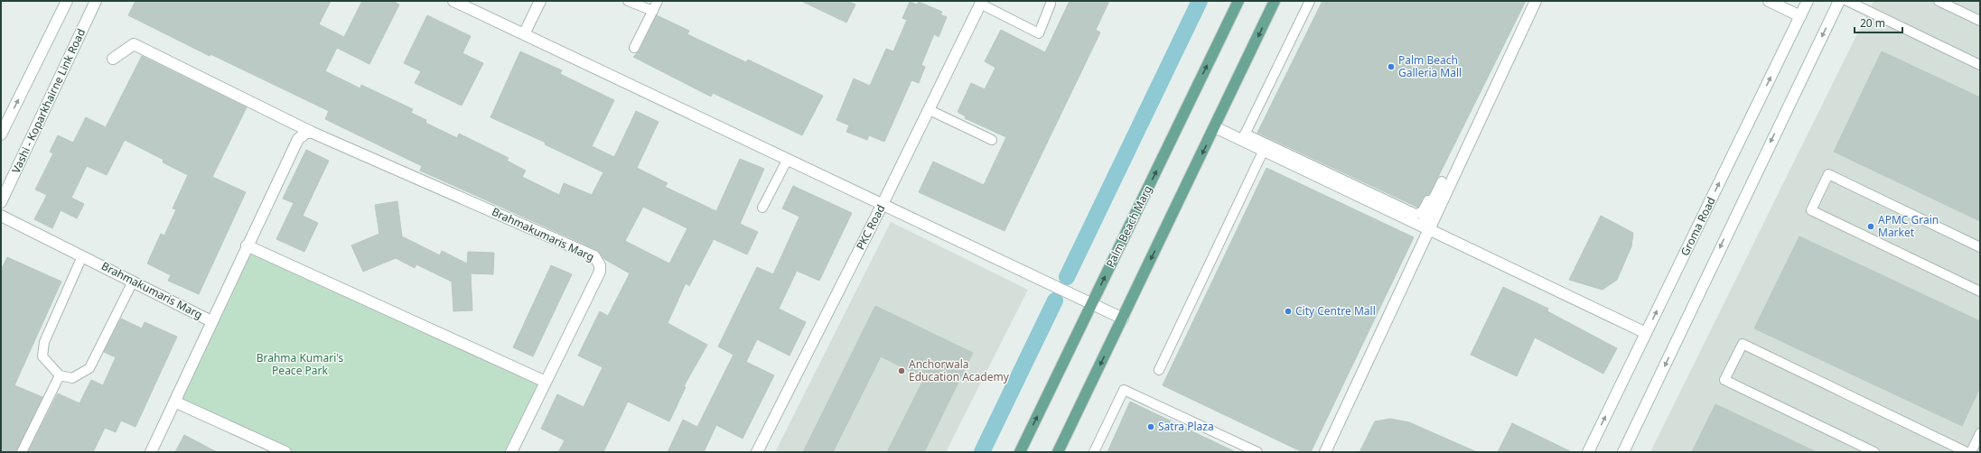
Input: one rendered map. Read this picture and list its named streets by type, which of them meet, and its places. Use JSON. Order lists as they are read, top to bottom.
{
  "streets": {
    "main road": ["Palm Beach Marg"],
    "street": [
      "Vashi - Koparkhairne Link Road",
      "Groma Road",
      "PKC Road",
      "Brahmakumaris Marg"
    ]
  },
  "parks": ["Brahma Kumari's Peace Park"],
  "places": [
    "Palm Beach Galleria Mall",
    "APMC Grain Market",
    "City Centre Mall",
    "Anchorwala Education Academy",
    "Satra Plaza"
  ],
  "scale_bar": "20 m"
}
